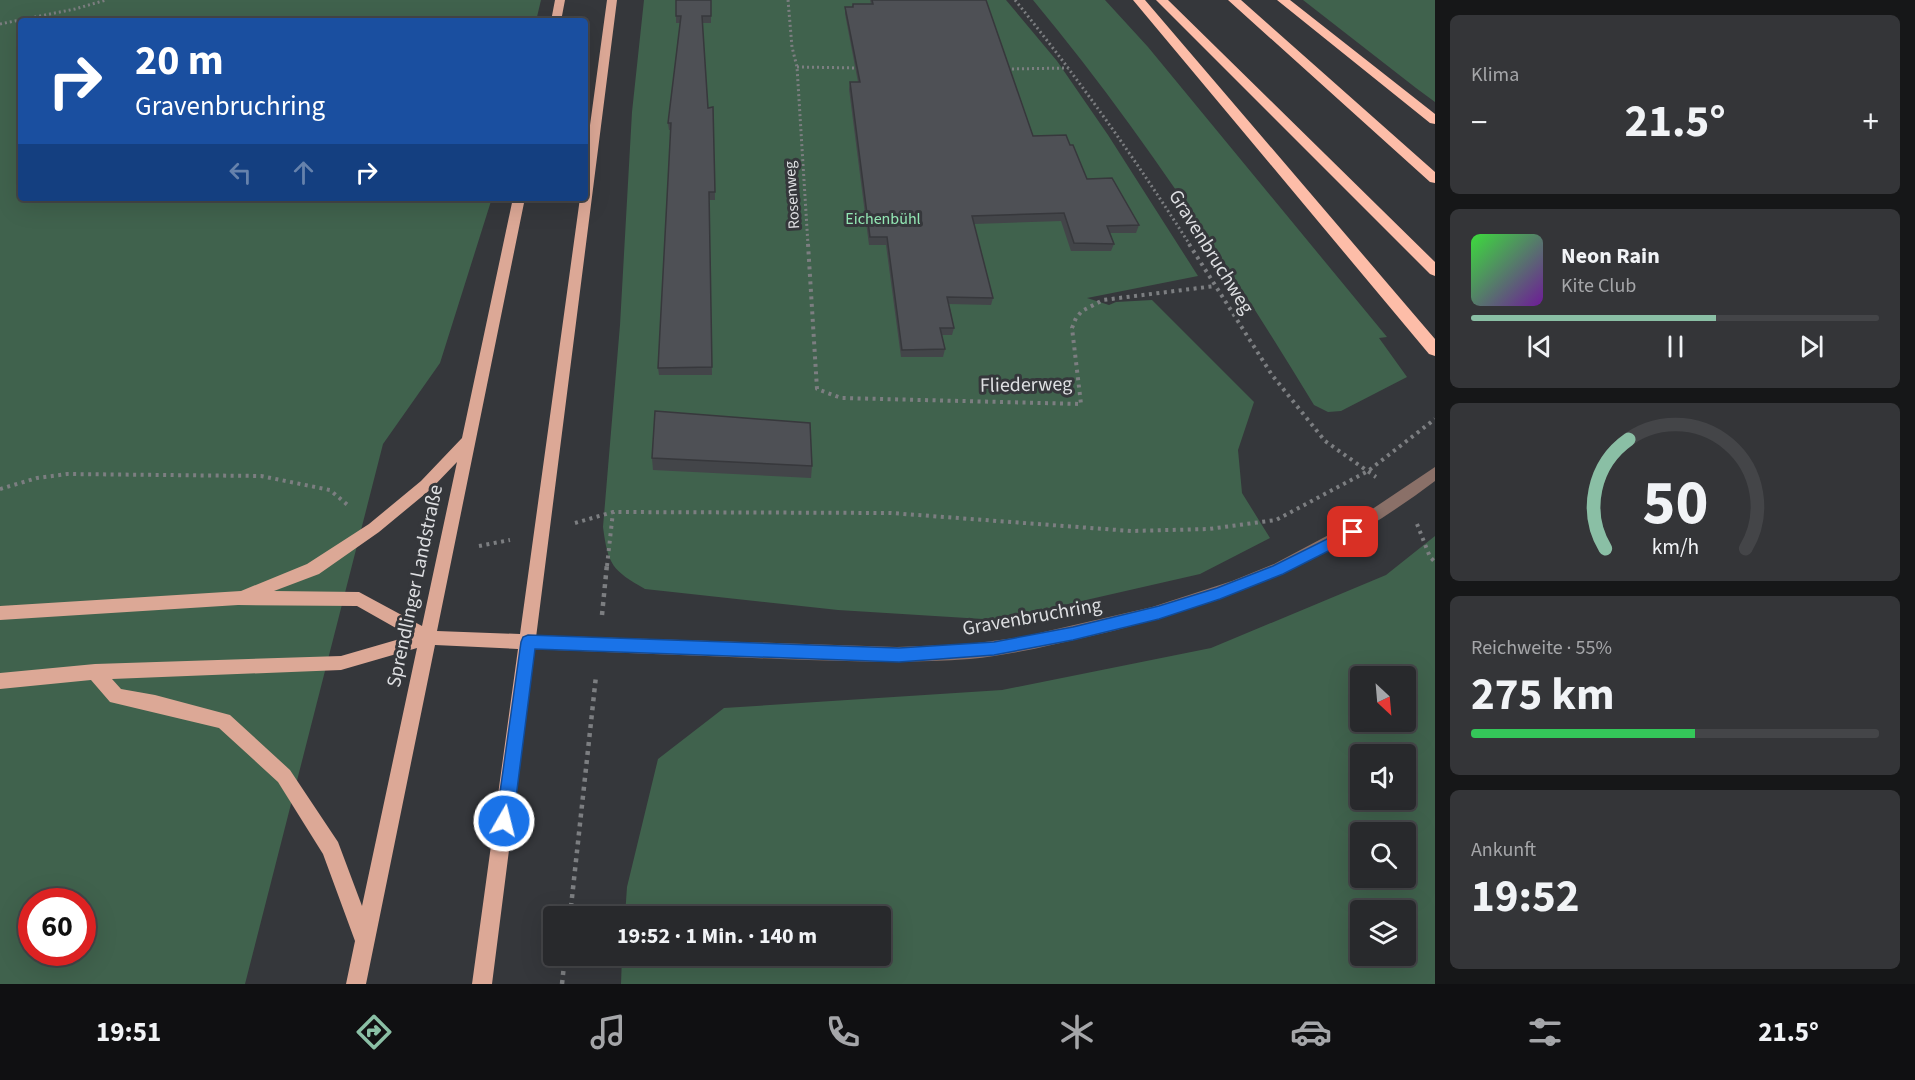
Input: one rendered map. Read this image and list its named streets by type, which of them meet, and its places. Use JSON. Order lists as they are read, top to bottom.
{
  "streets": {
    "main road": ["Sprendlinger Landstraße"],
    "street": ["Gravenbruchring"],
    "path": ["Rosenweg", "Gravenbruchweg", "Fliederweg"]
  },
  "crossings": [
    ["Rosenweg", "Fliederweg"],
    ["Gravenbruchweg", "Fliederweg"],
    ["Gravenbruchweg", "Gravenbruchring"]
  ],
  "parks": ["Eichenbühl"],
  "north": "bottom right",
  "page": {
    "tile": [
      "Klima",
      ["Reichweite · 55%", "275 km"],
      ["Ankunft", "19:52"]
    ],
    "turn": ["20 m", "Gravenbruchring"],
    "heat": ["−", "21.5°", "+"],
    "song": ["Neon Rain", "Kite Club"],
    "limit": "60",
    "trip": "19:52 · 1 Min. · 140 m",
    "tabs": ["19:51", "21.5°"],
    "gauge": ["50", "km/h"]
  }
}
